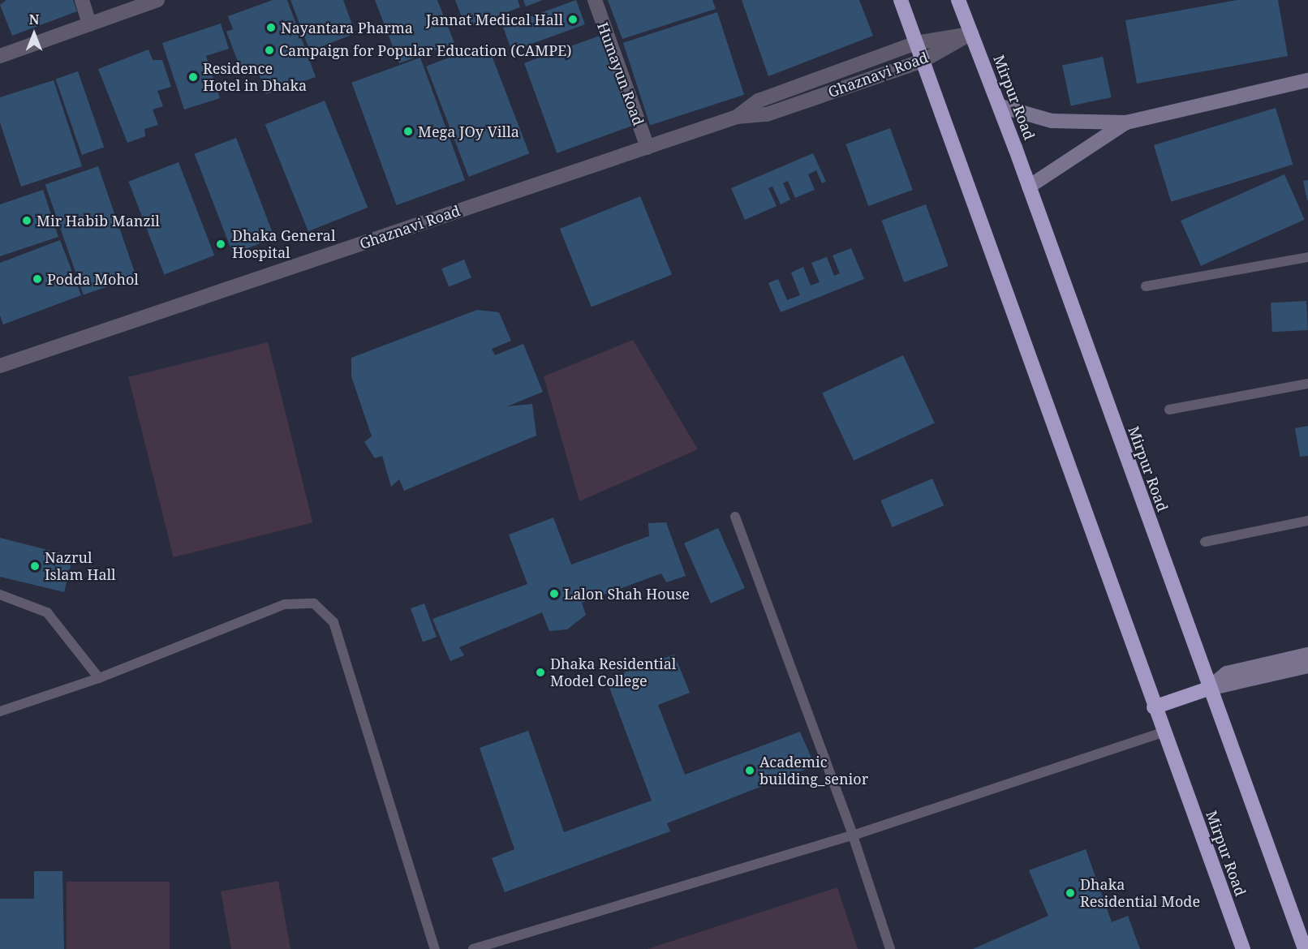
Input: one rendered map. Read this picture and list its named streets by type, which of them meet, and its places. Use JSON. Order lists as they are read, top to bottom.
{
  "streets": {
    "highway": ["Mirpur Road"],
    "street": ["Humayun Road", "Ghaznavi Road"]
  },
  "crossings": [
    ["Humayun Road", "Ghaznavi Road"],
    ["Ghaznavi Road", "Mirpur Road"]
  ],
  "places": [
    "Jannat Medical Hall",
    "Nayantara Pharma",
    "Campaign for Popular Education (CAMPE)",
    "Residence Hotel in Dhaka",
    "Mega JOy Villa",
    "Mir Habib Manzil",
    "Dhaka General Hospital",
    "Podda Mohol",
    "Nazrul Islam Hall",
    "Lalon Shah House",
    "Dhaka Residential Model College",
    "Academic building_senior",
    "Dhaka Residential Mode"
  ],
  "north": "top"
}
